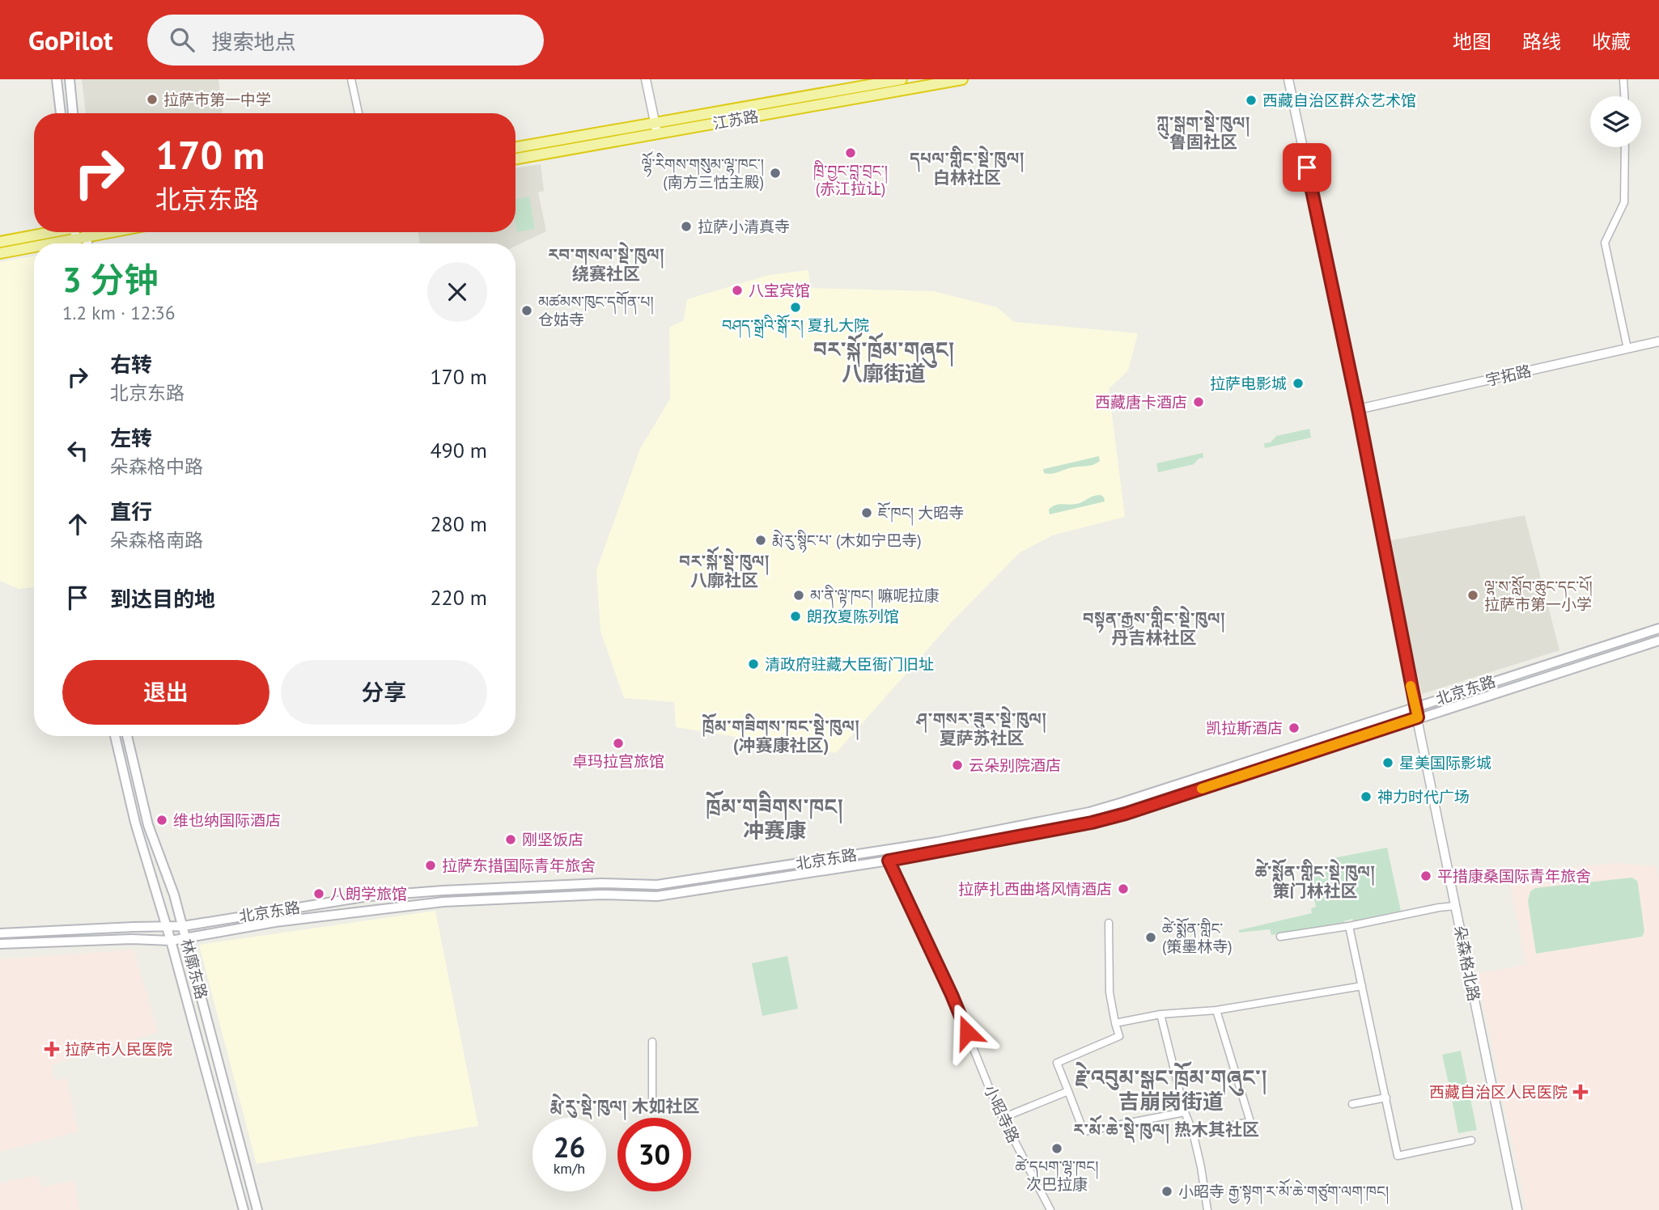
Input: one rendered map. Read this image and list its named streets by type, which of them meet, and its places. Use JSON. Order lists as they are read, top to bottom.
{
  "streets": {
    "highway": ["江苏路"],
    "main road": ["北京东路", "林廓东路"],
    "street": ["宇拓路", "朵森格北路", "小昭寺路"]
  },
  "crossings": [
    ["宇拓路", "朵森格北路"],
    ["北京东路", "朵森格北路"],
    ["北京东路", "林廓东路"],
    ["北京东路", "小昭寺路"]
  ],
  "districts": [
    "ཀླུ་སྒུག་སྡེ་ཁུལ། 鲁固社区",
    "དཔལ་གླིང་སྡེ་ཁུལ། 白林社区",
    "རབ་གསལ་སྡེ་ཁུལ། 绕赛社区",
    "བར་སྐོ་ཁྲོམ་གཞུང། 八廓街道",
    "བར་སྐོ་སྡེ་ཁུལ། 八廓社区",
    "བསྟན་རྒྱས་གླིང་སྡེ་ཁུལ། 丹吉林社区",
    "ཤ་གསར་ཟུར་སྡེ་ཁུལ། 夏萨苏社区",
    "ཁྲོམ་གཟིགས་ཁང་སྡེ་ཁུལ། (冲赛康社区)",
    "ཁྲོམ་གཟིགས་ཁང། 冲赛康",
    "ཚེ་སྨོན་གླིང་སྡེ་ཁུལ། 策门林社区",
    "རྗེ་འབུམ་སྒང་ཁྲོམ་གཞུང་། 吉崩岗街道",
    "རྨེ་རུ་སྡེ་ཁུལ། 木如社区",
    "ར་མོ་ཆེ་སྡེ་ཁུལ། 热木其社区"
  ],
  "places": {
    "other": [
      "拉萨市第一中学",
      "西藏自治区群众艺术馆",
      "ཁྲི་བྱང་བླ་བྲང་། (赤江拉让)",
      "ལྷོ་རིགས་གསུམ་ལྷ་ཁང་། (南方三怙主殿)",
      "拉萨小清真寺",
      "八宝宾馆",
      "བཤད་སྒྲའི་སྒོ་ར། 夏扎大院",
      "མཚམས་ཁུང་དགོན་པ། 仓姑寺",
      "拉萨电影城",
      "西藏唐卡酒店",
      "ཇོ་ཁང། 大昭寺",
      "རྨེ་རུ་སྙིང་པ་ (木如宁巴寺)",
      "མ་ནི་ལྟ་ཁང། 嘛呢拉康",
      "ལྷ་ས་སློབ་ཆུང་དང་པོ། 拉萨市第一小学",
      "朗孜夏陈列馆",
      "清政府驻藏大臣衙门旧址",
      "凯拉斯酒店",
      "卓玛拉宫旅馆",
      "星美国际影城",
      "云朵别院酒店",
      "神力时代广场",
      "维也纳国际酒店",
      "刚坚饭店",
      "拉萨东措国际青年旅舍",
      "平措康桑国际青年旅舍",
      "拉萨扎西曲塔风情酒店",
      "八朗学旅馆",
      "ཚེ་སྨོན་གླིང་ (策墨林寺)",
      "ཚེ་དཔག་ལྷ་ཁང། 次巴拉康",
      "小昭寺 རྒྱ་སྟག་ར་མོ་ཆེ་གཙུག་ལག་ཁང།"
    ],
    "health": ["拉萨市人民医院", "西藏自治区人民医院"]
  },
  "page": {
    "header": "GoPilot",
    "search": "搜索地点",
    "nav": ["地图", "路线", "收藏"],
    "turn": ["170 m", "北京东路"],
    "heading": ["3 分钟", "1.2 km · 12:36"],
    "list": [
      {
        "name": "右转",
        "note": "北京东路",
        "value": "170 m"
      },
      {
        "name": "左转",
        "note": "朵森格中路",
        "value": "490 m"
      },
      {
        "name": "直行",
        "note": "朵森格南路",
        "value": "280 m"
      },
      {
        "name": "到达目的地",
        "value": "220 m"
      }
    ],
    "buttons": ["退出", "分享"],
    "speed": "26 km/h",
    "limit": "30"
  }
}
